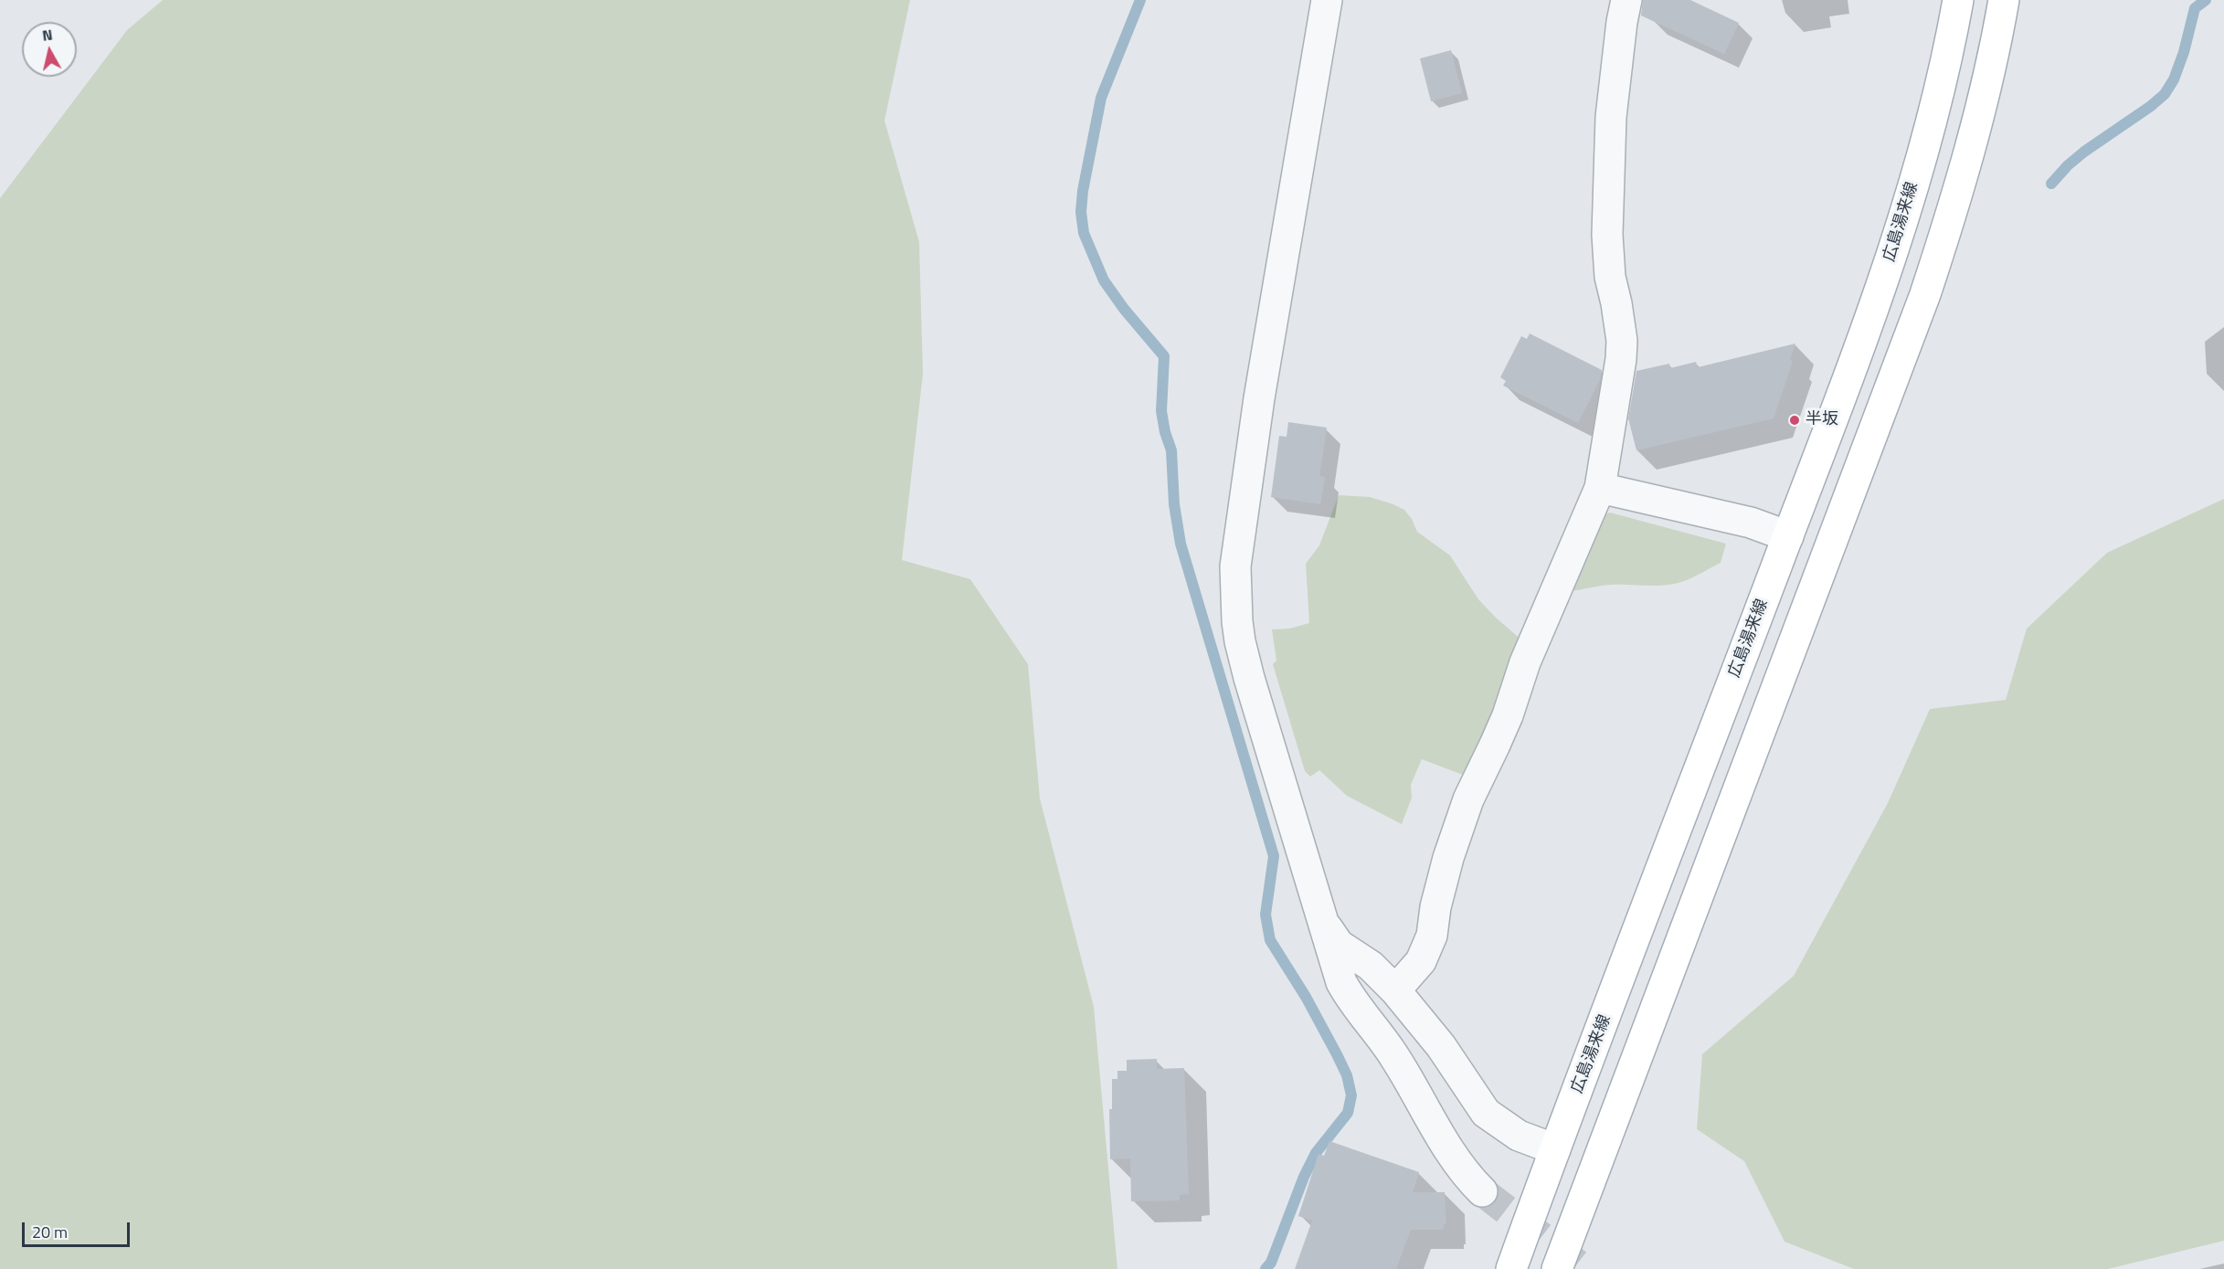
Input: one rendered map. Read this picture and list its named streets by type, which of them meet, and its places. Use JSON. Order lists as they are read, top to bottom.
{
  "streets": {
    "main road": ["広島湯来線"]
  },
  "places": ["半坂"],
  "scale_bar": "20 m",
  "north": "top"
}
